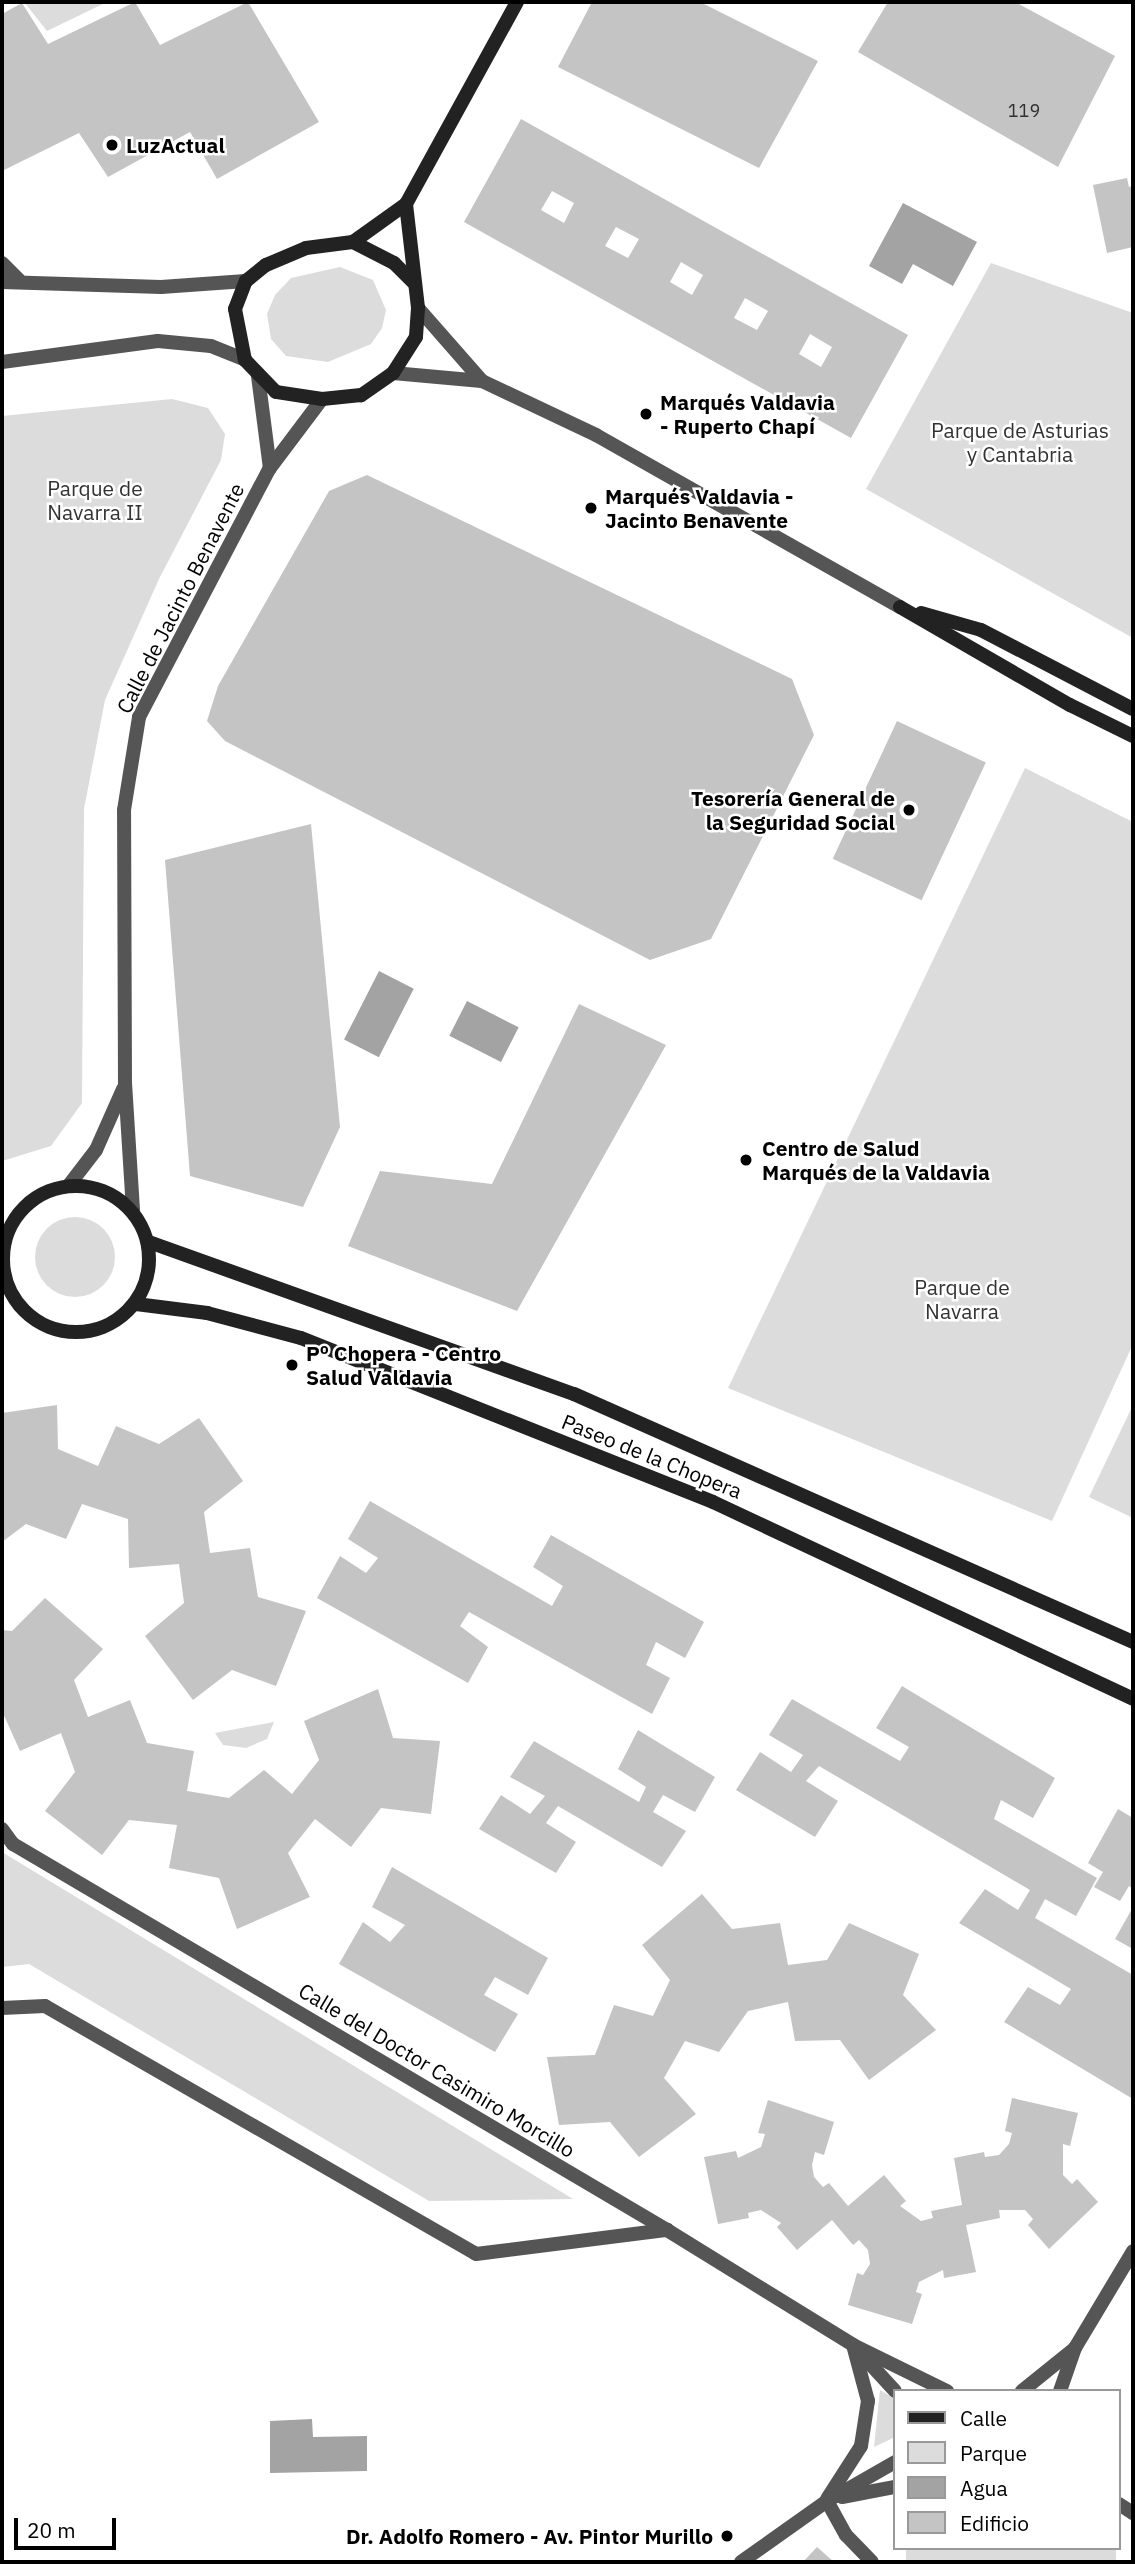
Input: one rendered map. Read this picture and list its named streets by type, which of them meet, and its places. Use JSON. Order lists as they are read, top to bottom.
{
  "streets": {
    "main road": ["Paseo de la Chopera"],
    "street": ["Calle de Jacinto Benavente", "Calle del Doctor Casimiro Morcillo"]
  },
  "crossings": [
    ["Calle de Jacinto Benavente", "Paseo de la Chopera"]
  ],
  "parks": ["Parque de Asturias y Cantabria", "Parque de Navarra II", "Parque de Navarra"],
  "places": [
    "LuzActual",
    "Marqués Valdavia - Ruperto Chapí",
    "Marqués Valdavia - Jacinto Benavente",
    "Tesorería General de la Seguridad Social",
    "Centro de Salud Marqués de la Valdavia",
    "Pº Chopera - Centro Salud Valdavia",
    "Dr. Adolfo Romero - Av. Pintor Murillo"
  ],
  "house_numbers": ["119"],
  "legend": [
    "Calle",
    "Parque",
    "Agua",
    "Edificio"
  ],
  "scale_bar": "20 m"
}
